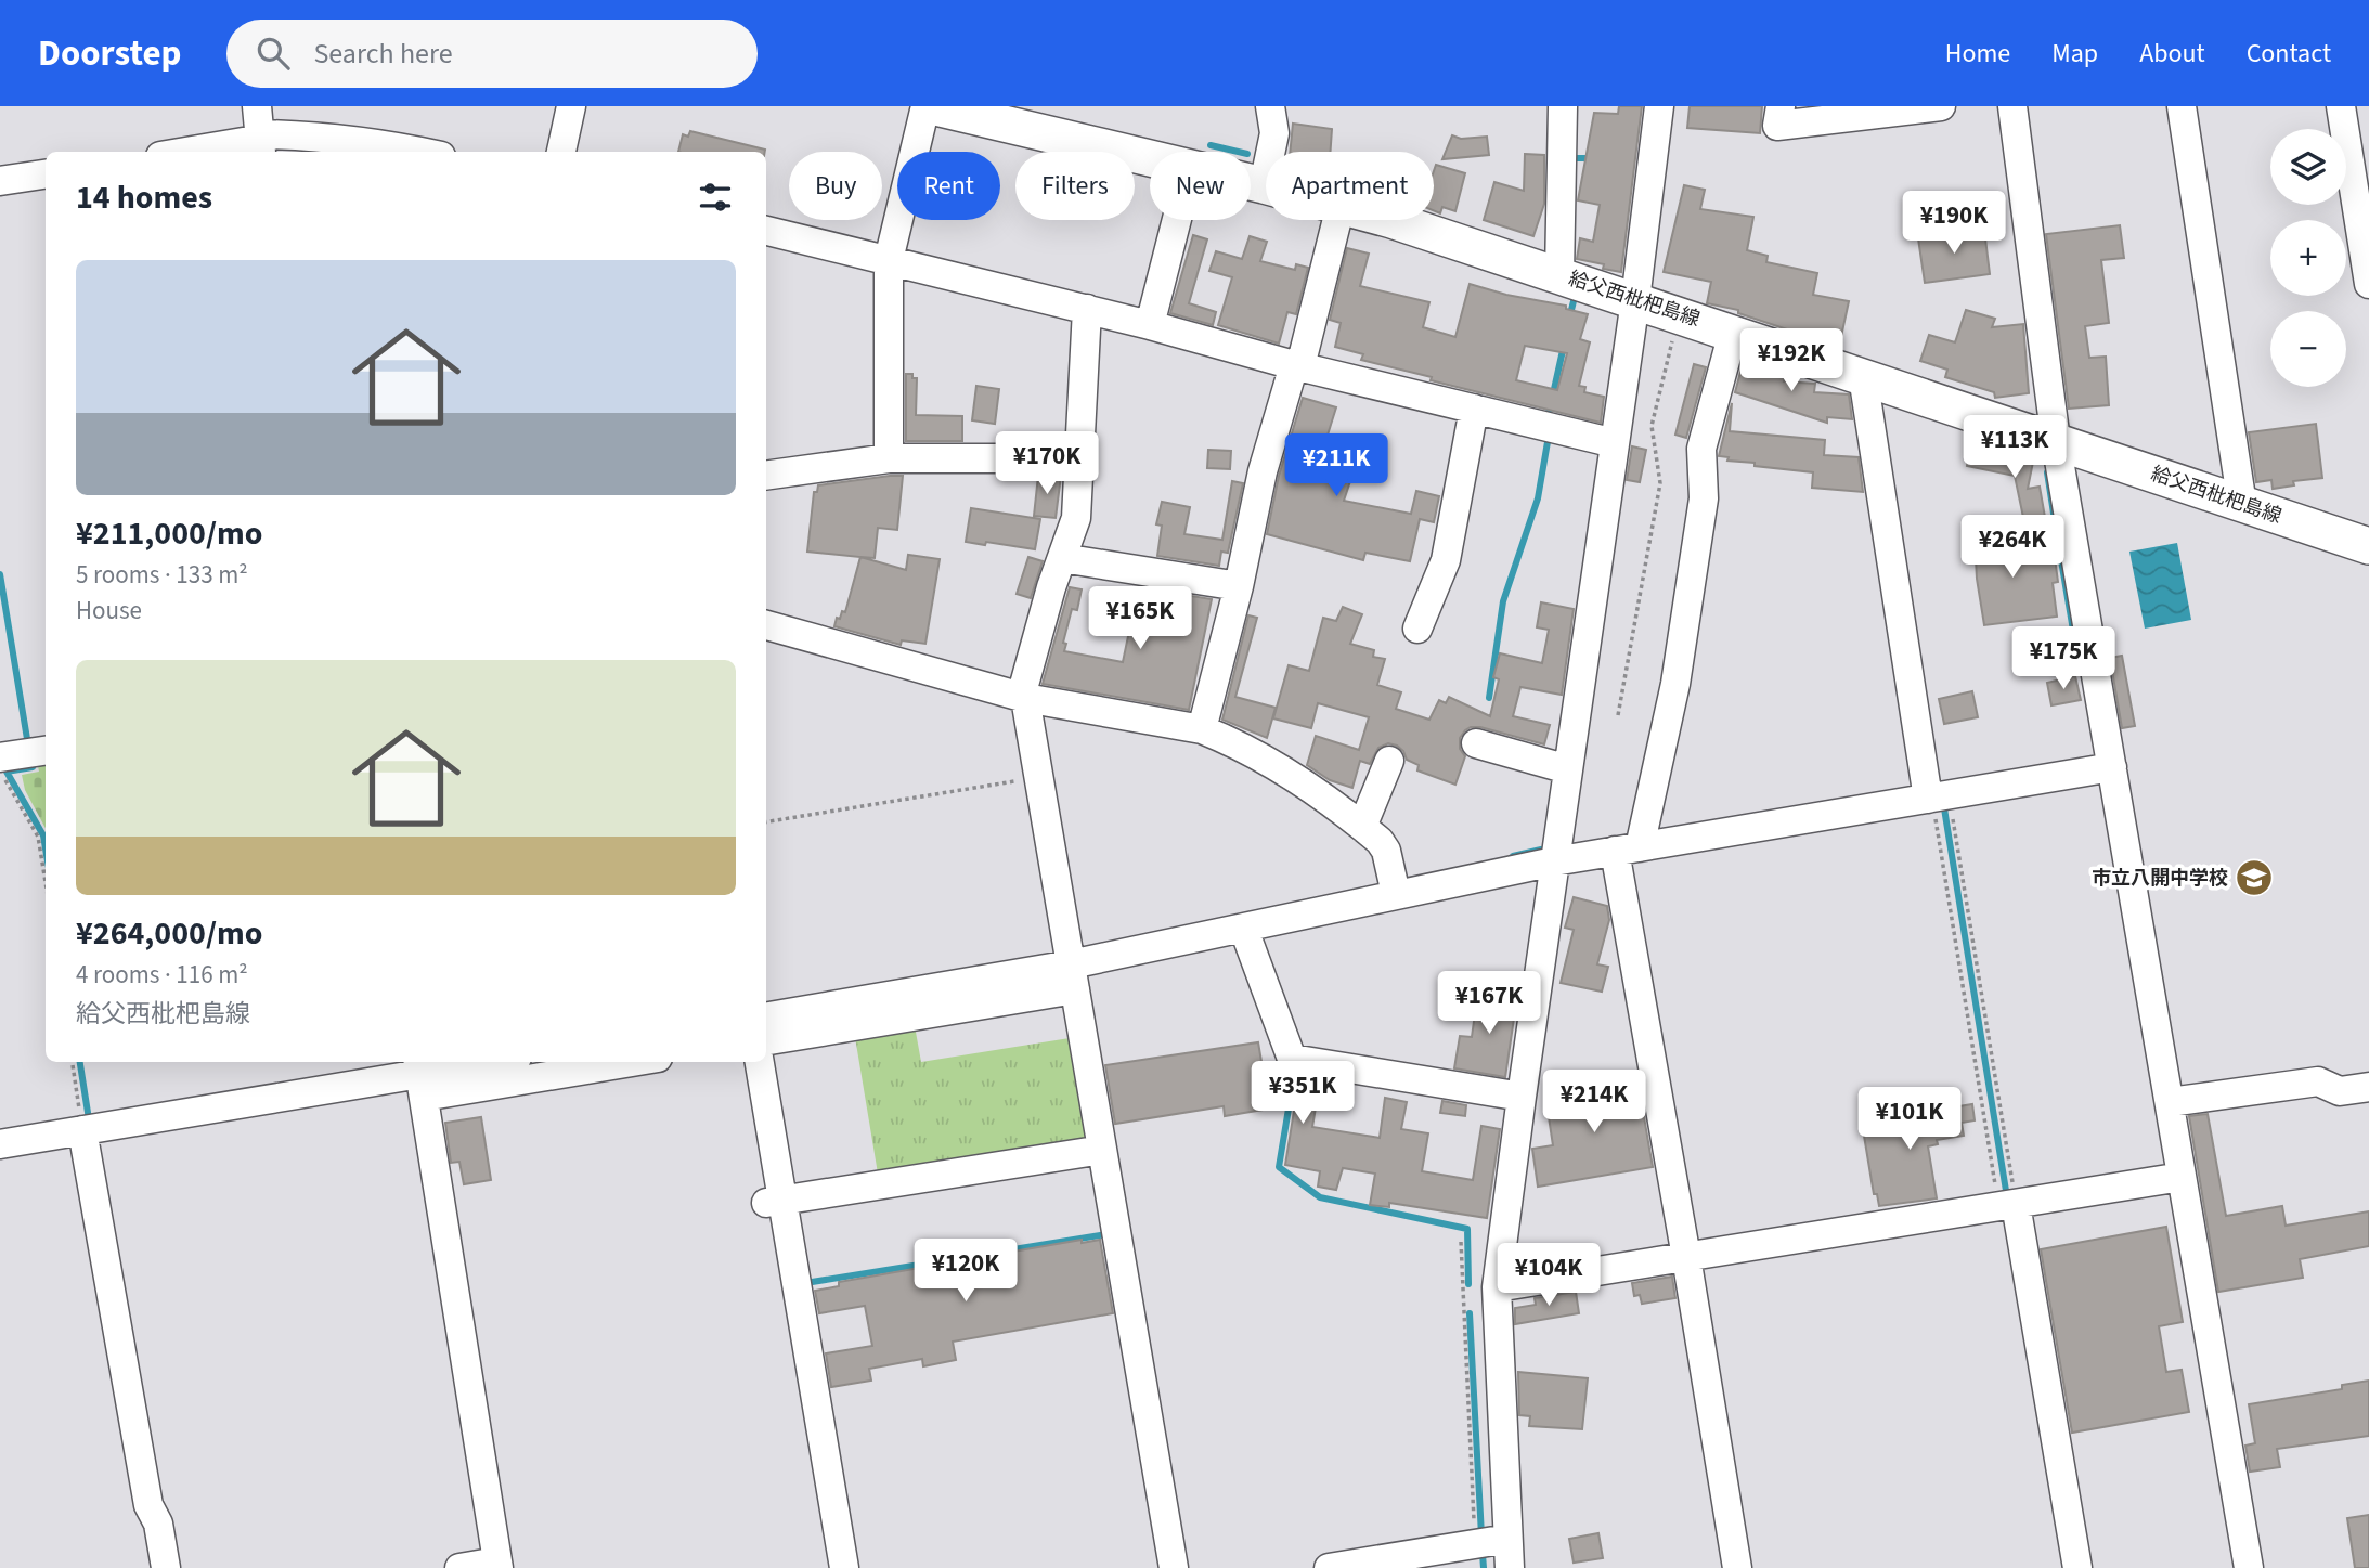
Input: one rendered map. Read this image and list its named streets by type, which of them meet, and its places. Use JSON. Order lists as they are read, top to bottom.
{
  "streets": {
    "main road": ["給父西枇杷島線"]
  },
  "places": {
    "school or university": ["市立八開中学校"]
  },
  "page": {
    "header": "Doorstep",
    "search": "Search here",
    "nav": [
      "Home",
      "Map",
      "About",
      "Contact"
    ],
    "map_buttons": ["+", "−"],
    "chip": [
      "Buy",
      "Rent",
      "Filters",
      "New",
      "Apartment"
    ],
    "heading": "14 homes",
    "price": [
      "¥190K",
      "¥192K",
      "¥113K",
      "¥170K",
      "¥211K",
      "¥264K",
      "¥165K",
      "¥175K",
      "¥167K",
      "¥351K",
      "¥214K",
      "¥101K",
      "¥120K",
      "¥104K"
    ],
    "list": [
      {
        "name": "¥211,000/mo",
        "note": "5 rooms · 133 m² · House"
      },
      {
        "name": "¥264,000/mo",
        "note": "4 rooms · 116 m² · 給父西枇杷島線"
      }
    ]
  }
}
